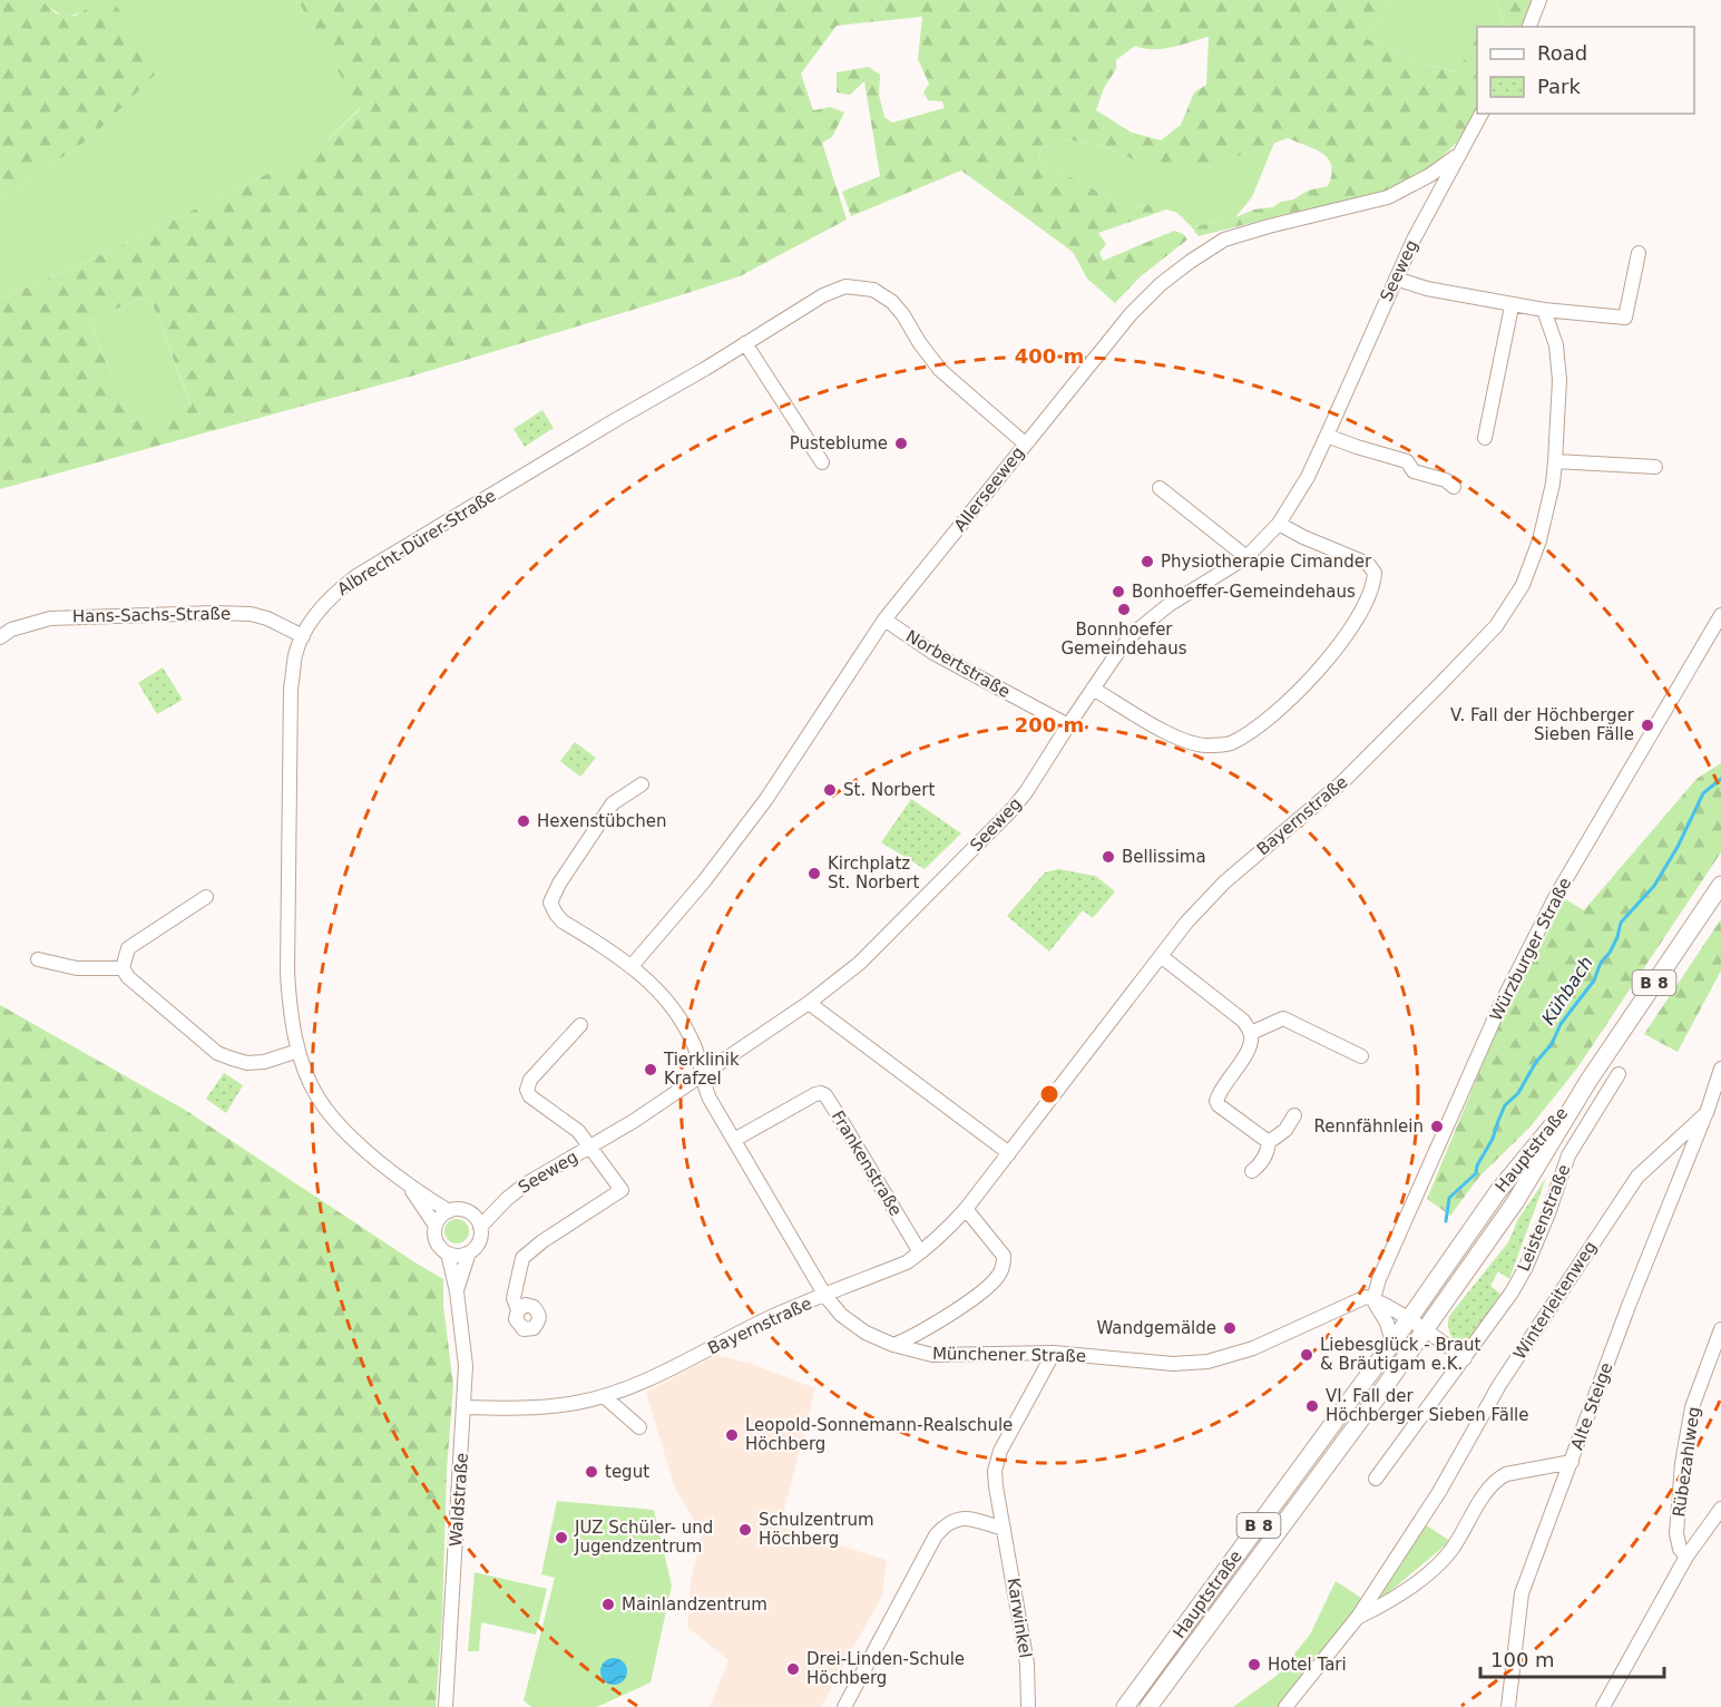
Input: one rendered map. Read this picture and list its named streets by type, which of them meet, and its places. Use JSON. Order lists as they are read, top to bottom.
{
  "streets": {
    "main road": ["B 8", "Hauptstraße"],
    "street": [
      "Seeweg",
      "Allerseeweg",
      "Albrecht-Dürer-Straße",
      "Hans-Sachs-Straße",
      "Norbertstraße",
      "Bayernstraße",
      "Würzburger Straße",
      "Frankenstraße",
      "Leistenstraße",
      "Winterleitenweg",
      "Münchener Straße",
      "Alte Steige",
      "Rübezahlweg",
      "Waldstraße",
      "Karwinkel"
    ]
  },
  "crossings": [
    ["Seeweg", "Allerseeweg"],
    ["Seeweg", "Albrecht-Dürer-Straße"],
    ["Seeweg", "Norbertstraße"],
    ["Seeweg", "Münchener Straße"],
    ["Seeweg", "Waldstraße"],
    ["Allerseeweg", "Albrecht-Dürer-Straße"],
    ["Allerseeweg", "Norbertstraße"],
    ["Allerseeweg", "Münchener Straße"],
    ["Albrecht-Dürer-Straße", "Hans-Sachs-Straße"],
    ["Albrecht-Dürer-Straße", "Waldstraße"],
    ["Bayernstraße", "Frankenstraße"],
    ["Bayernstraße", "Münchener Straße"],
    ["Bayernstraße", "Waldstraße"],
    ["Würzburger Straße", "Münchener Straße"],
    ["Frankenstraße", "Münchener Straße"],
    ["Winterleitenweg", "Alte Steige"],
    ["Münchener Straße", "Karwinkel"]
  ],
  "water": ["Kühbach"],
  "places": [
    "Pusteblume",
    "Physiotherapie Cimander",
    "Bonhoeffer-Gemeindehaus",
    "Bonnhoefer Gemeindehaus",
    "V. Fall der Höchberger Sieben Fälle",
    "St. Norbert",
    "Hexenstübchen",
    "Bellissima",
    "Kirchplatz St. Norbert",
    "Tierklinik Krafzel",
    "Rennfähnlein",
    "Wandgemälde",
    "Liebesglück - Braut & Bräutigam e.K.",
    "VI. Fall der Höchberger Sieben Fälle",
    "Leopold-Sonnemann-Realschule Höchberg",
    "tegut",
    "Schulzentrum Höchberg",
    "JUZ Schüler- und Jugendzentrum",
    "Mainlandzentrum",
    "Hotel Tari",
    "Drei-Linden-Schule Höchberg"
  ],
  "legend": ["Road", "Park"],
  "scale_bar": "100 m",
  "rings": ["400 m", "200 m"]
}
